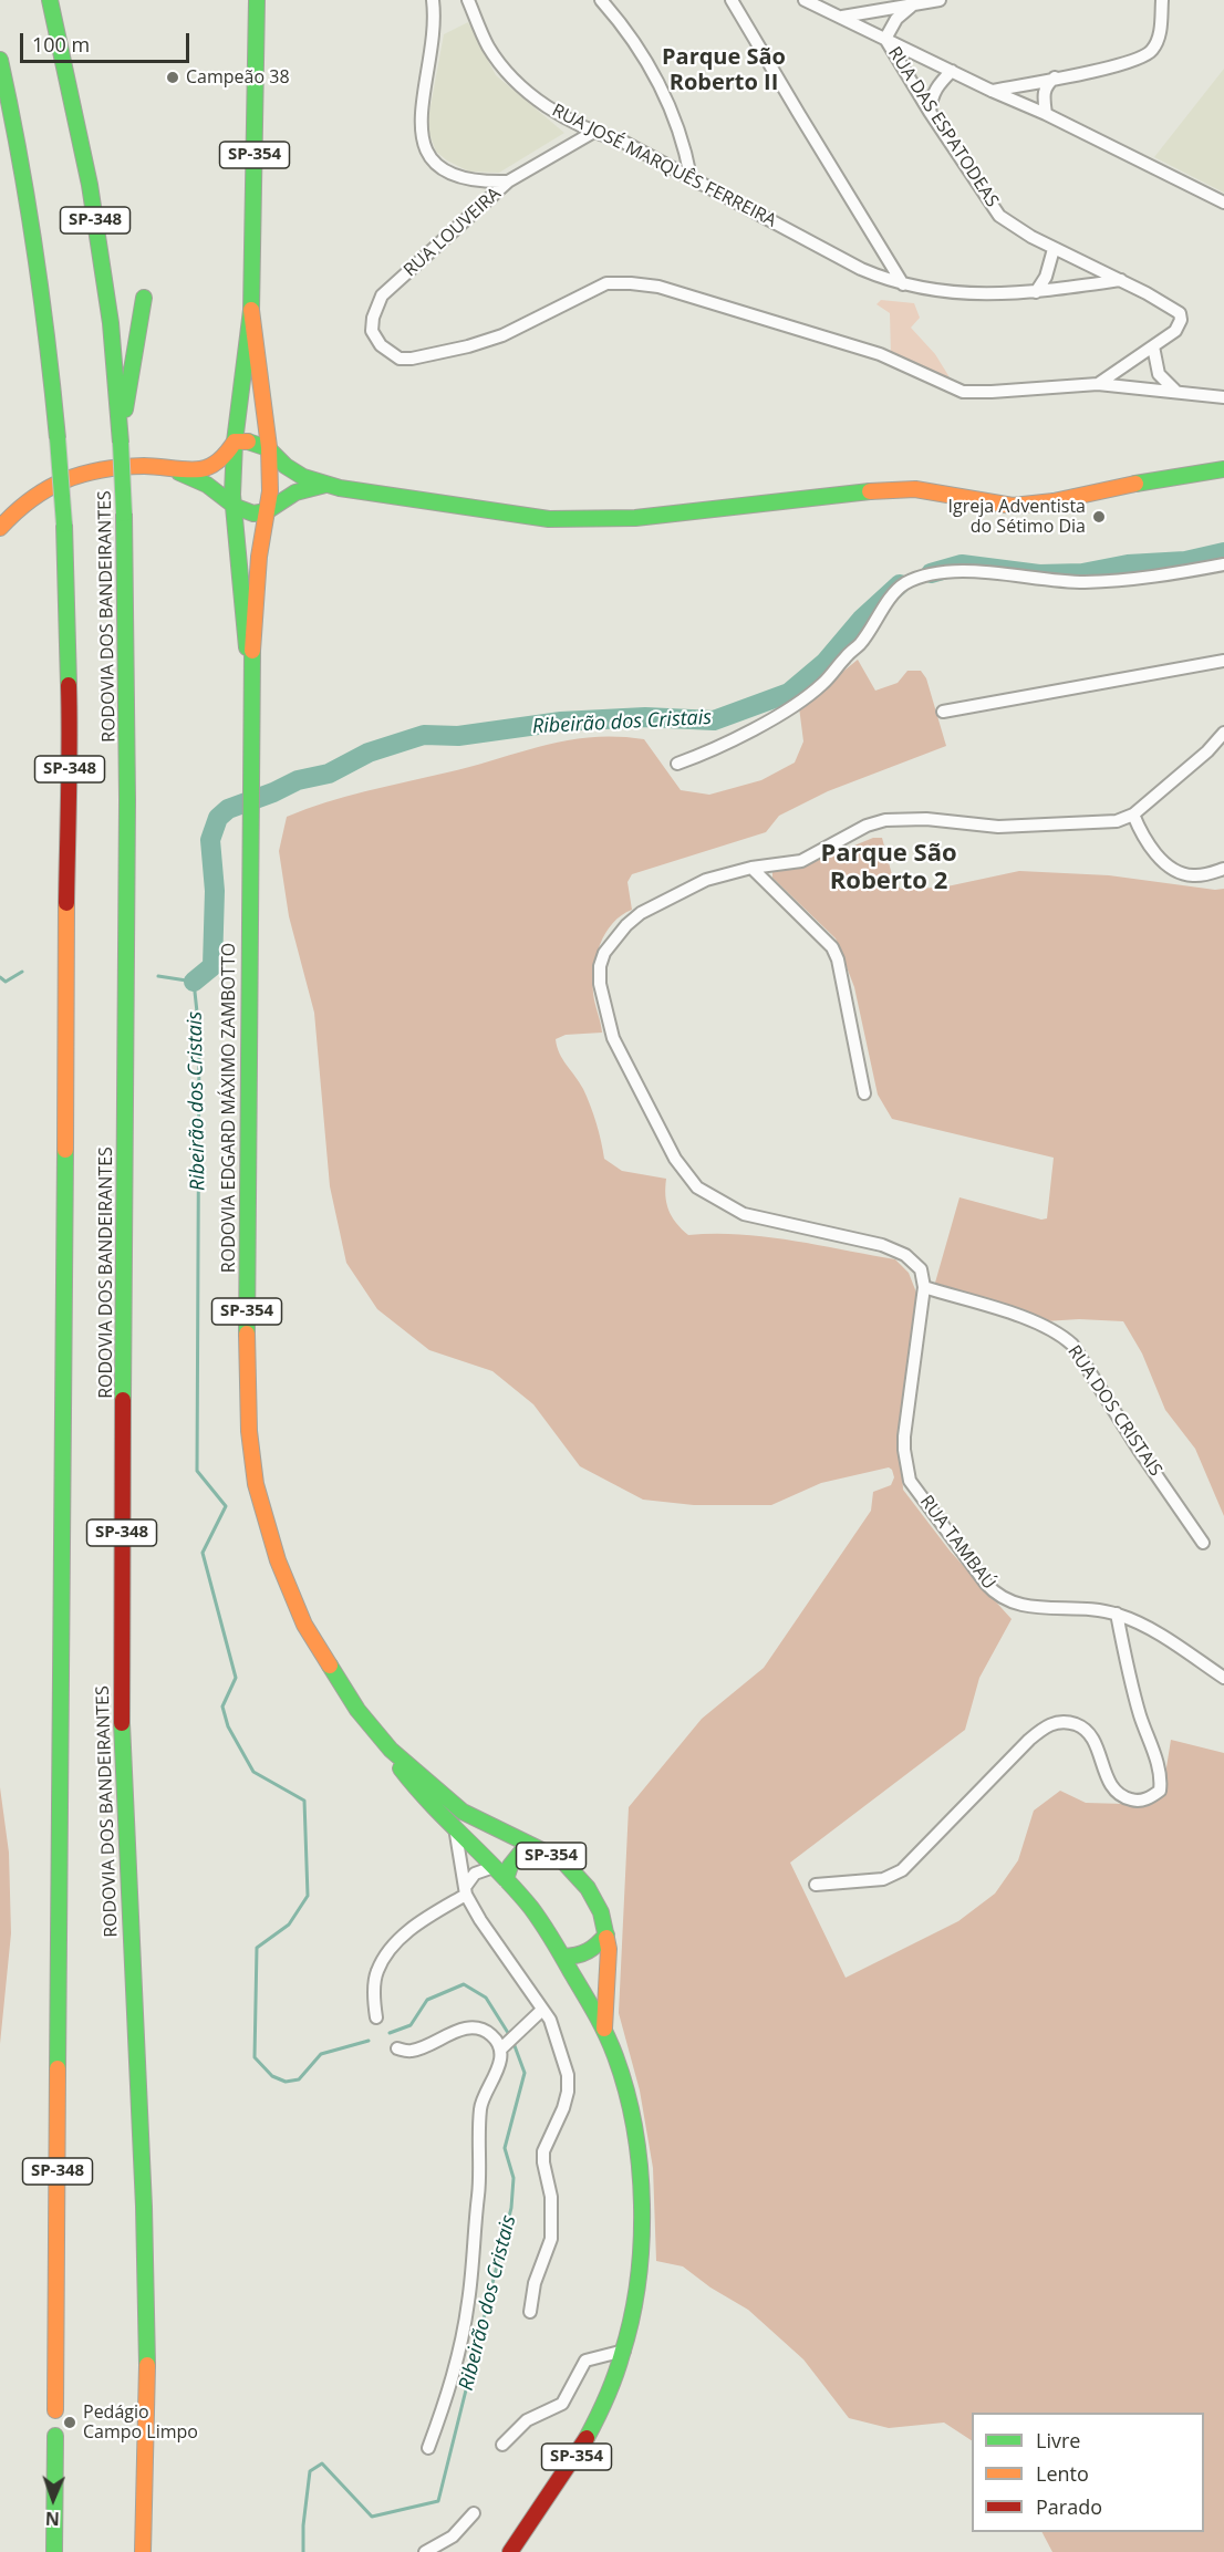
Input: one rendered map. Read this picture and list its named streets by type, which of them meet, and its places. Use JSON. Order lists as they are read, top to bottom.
{
  "streets": {
    "main road": [
      "SP-354",
      "SP-348",
      "RODOVIA DOS BANDEIRANTES",
      "RODOVIA EDGARD MÁXIMO ZAMBOTTO"
    ],
    "street": [
      "RUA DAS ESPATODEAS",
      "RUA JOSÉ MARQUÊS FERREIRA",
      "RUA LOUVEIRA",
      "RUA DOS CRISTAIS",
      "RUA TAMBAÚ"
    ]
  },
  "crossings": [
    ["RUA DAS ESPATODEAS", "RUA JOSÉ MARQUÊS FERREIRA"],
    ["RUA DAS ESPATODEAS", "RUA LOUVEIRA"],
    ["RUA JOSÉ MARQUÊS FERREIRA", "RUA LOUVEIRA"],
    ["RUA DOS CRISTAIS", "RUA TAMBAÚ"]
  ],
  "districts": ["Parque São Roberto II", "Parque São Roberto 2"],
  "water": ["Ribeirão dos Cristais"],
  "places": ["Campeão 38", "Igreja Adventista do Sétimo Dia", "Pedágio Campo Limpo"],
  "legend": ["Livre", "Lento", "Parado"],
  "scale_bar": "100 m",
  "north": "bottom"
}
